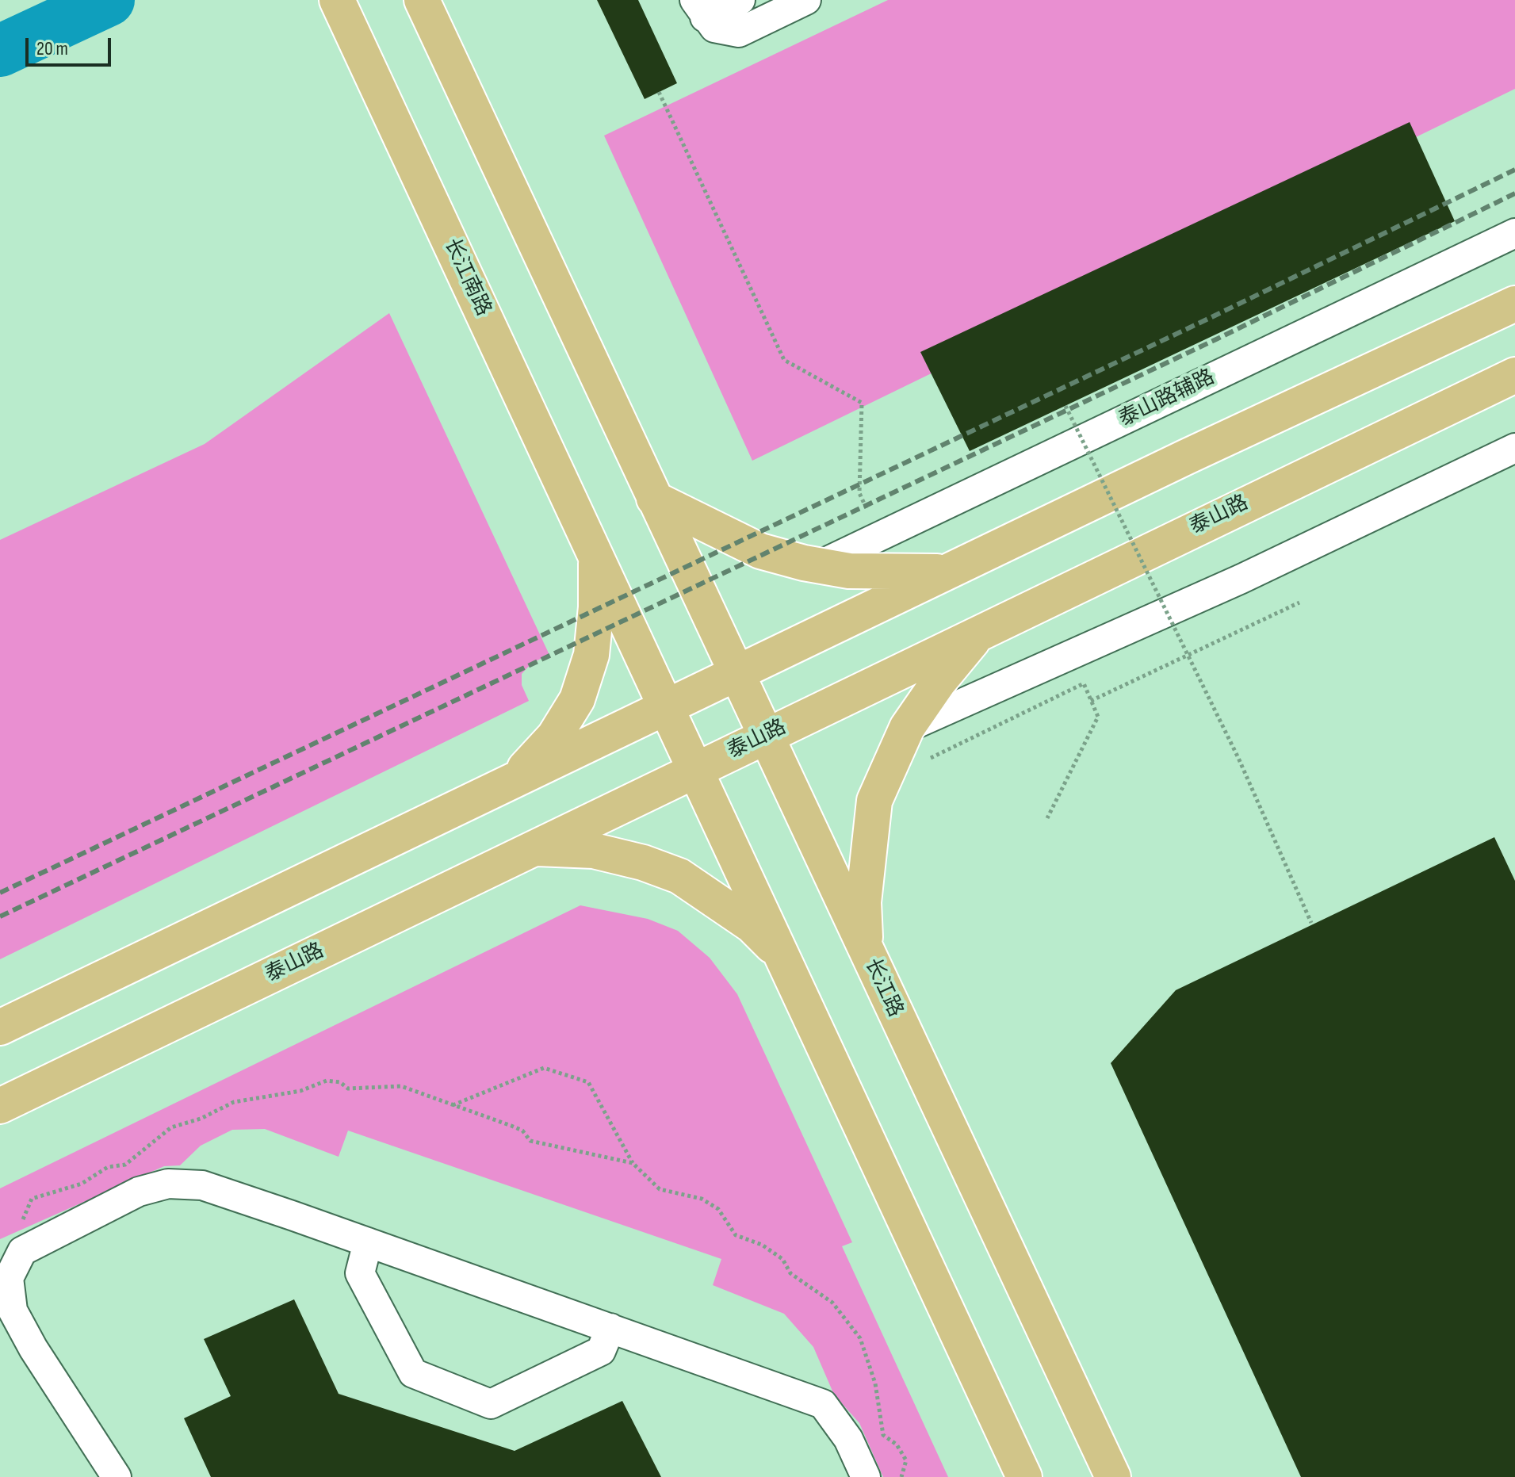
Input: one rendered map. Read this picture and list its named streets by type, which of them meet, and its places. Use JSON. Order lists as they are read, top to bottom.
{
  "streets": {
    "main road": ["长江南路", "泰山路", "长江路"],
    "street": ["泰山路辅路"]
  },
  "crossings": [
    ["泰山路", "长江路"]
  ],
  "scale_bar": "20 m"
}
